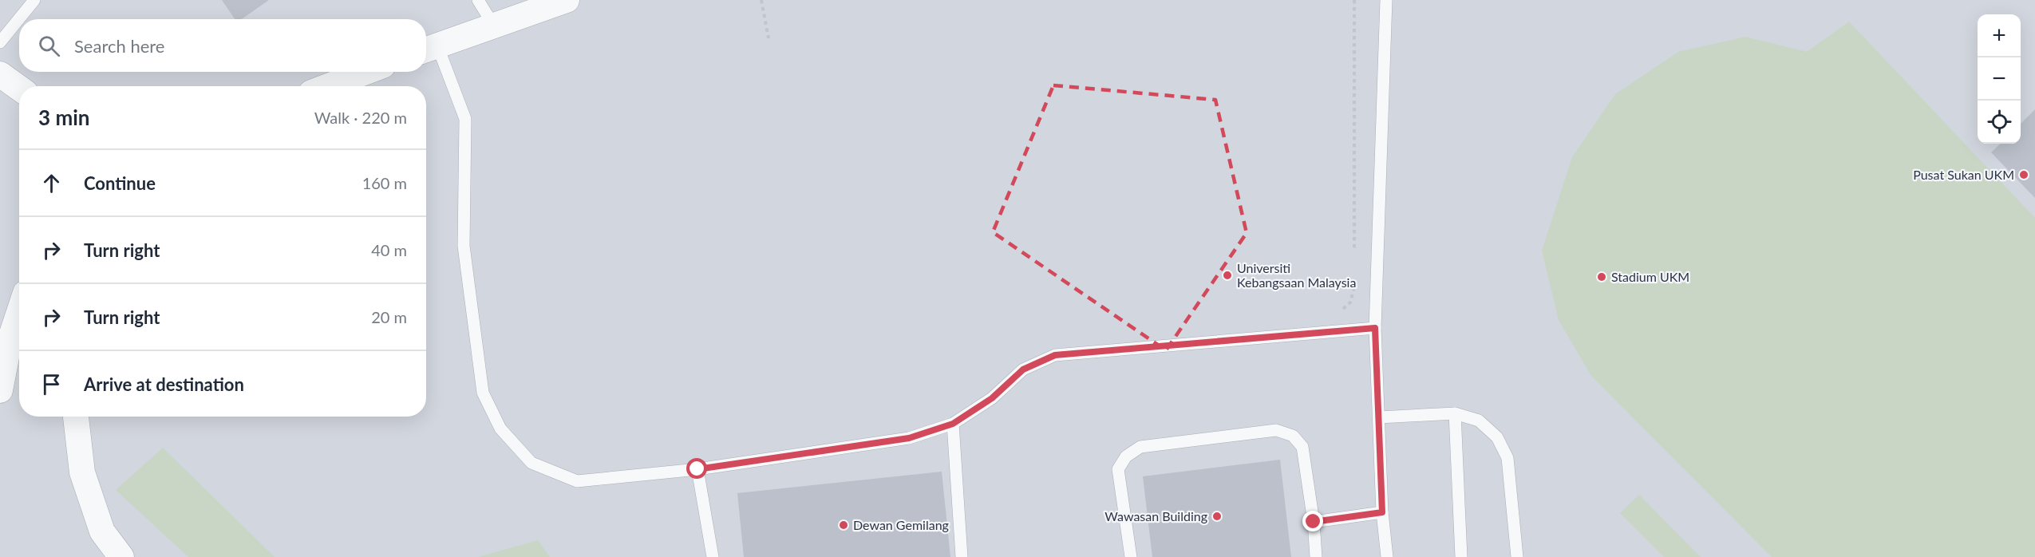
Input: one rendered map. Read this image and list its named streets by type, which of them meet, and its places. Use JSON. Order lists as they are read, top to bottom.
{
  "places": [
    "Pusat Sukan UKM",
    "Universiti Kebangsaan Malaysia",
    "Stadium UKM",
    "Wawasan Building",
    "Dewan Gemilang"
  ],
  "page": {
    "map_buttons": ["+", "−"],
    "search": "Search here",
    "heading": ["3 min", "Walk · 220 m"],
    "list": [
      ["Continue", "160 m"],
      ["Turn right", "40 m"],
      ["Turn right", "20 m"],
      "Arrive at destination"
    ]
  }
}
